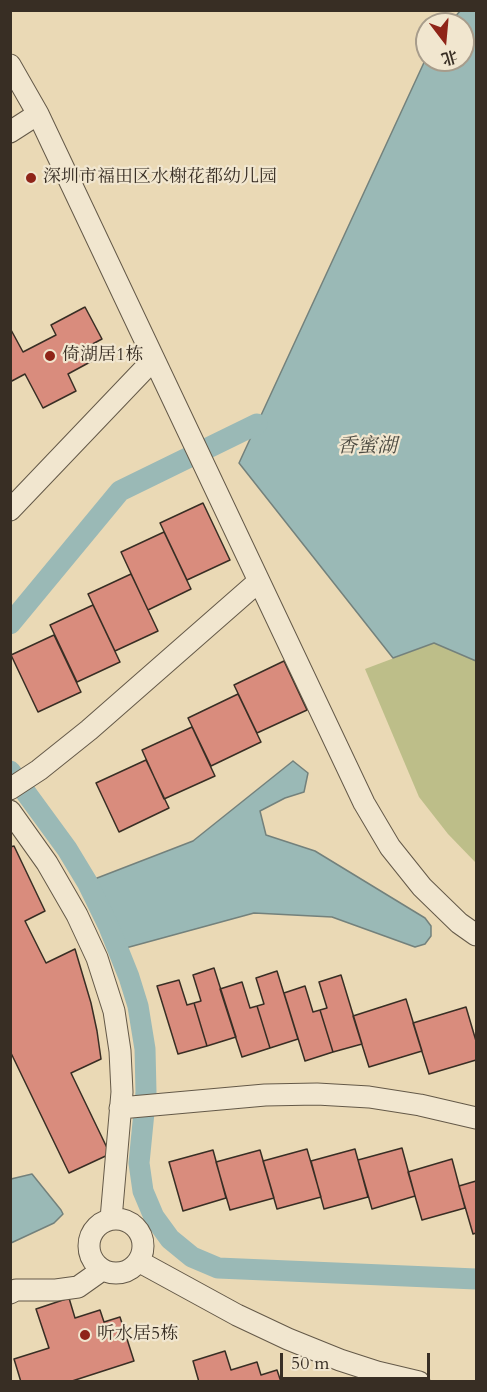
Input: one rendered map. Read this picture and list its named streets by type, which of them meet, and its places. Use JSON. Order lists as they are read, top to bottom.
{
  "water": ["香蜜湖"],
  "places": ["深圳市福田区水榭花都幼儿园", "倚湖居1栋", "听水居5栋"],
  "scale_bar": "50 m",
  "north": "bottom"
}
